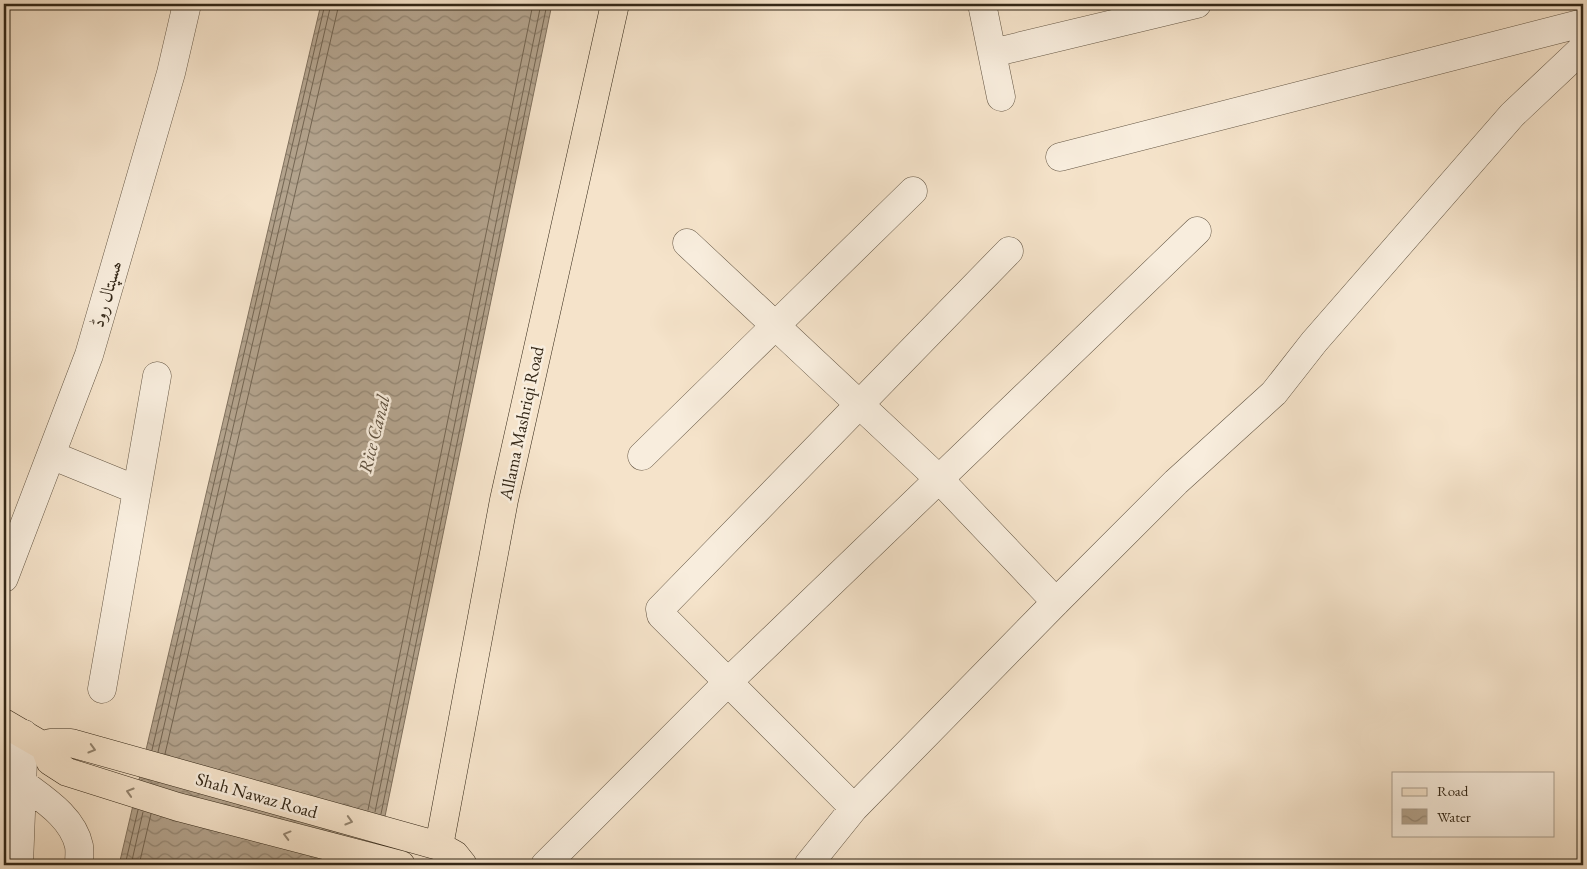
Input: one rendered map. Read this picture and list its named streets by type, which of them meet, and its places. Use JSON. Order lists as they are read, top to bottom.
{
  "streets": {
    "main road": ["Allama Mashriqi Road", "Shah Nawaz Road"],
    "street": ["ھسپتال روڈ"]
  },
  "crossings": [
    ["Allama Mashriqi Road", "Shah Nawaz Road"]
  ],
  "water": ["Rice Canal"],
  "legend": ["Road", "Water"]
}
